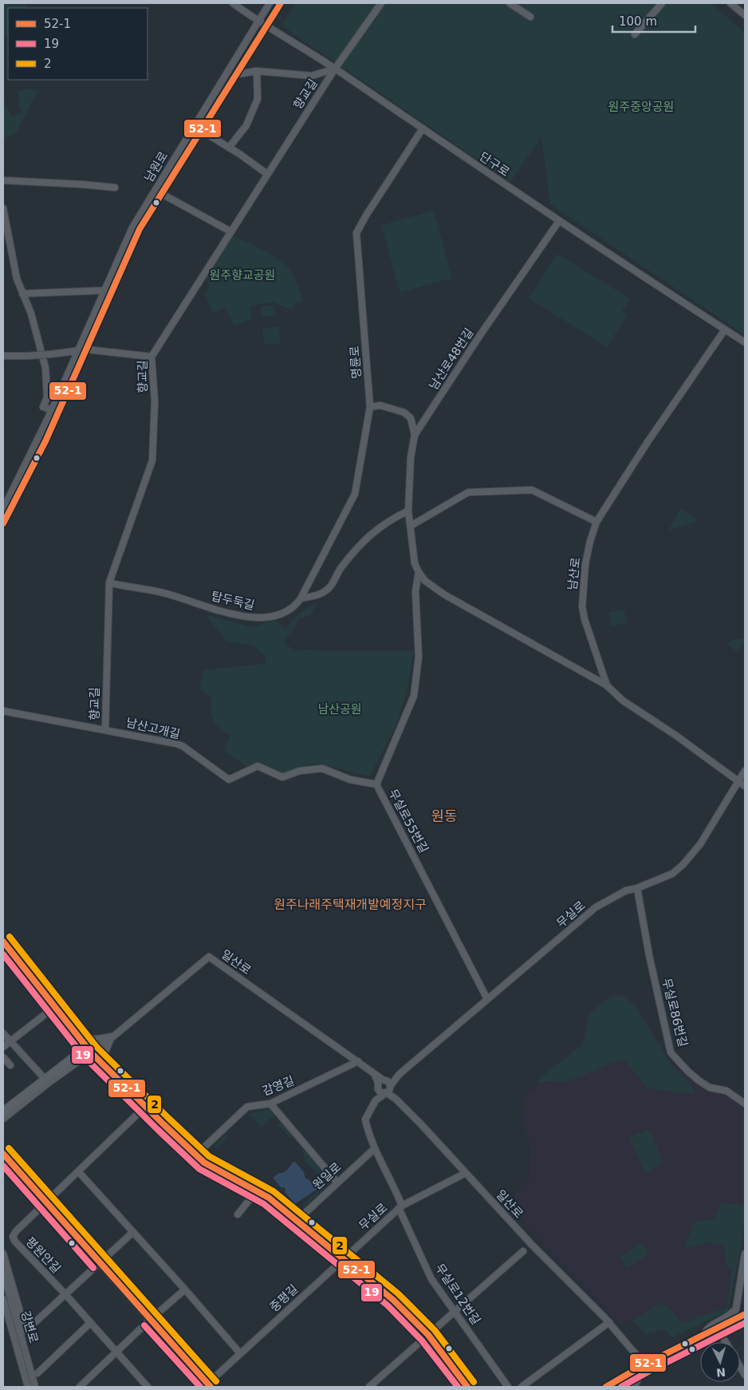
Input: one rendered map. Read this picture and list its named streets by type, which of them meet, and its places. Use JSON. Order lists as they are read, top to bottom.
{
  "streets": {
    "street": [
      "향교길",
      "단구로",
      "남원로",
      "남산로48번길",
      "명륜로",
      "남산로",
      "탑두둑길",
      "남산고개길",
      "무실로55번길",
      "무실로",
      "일산로",
      "무실로86번길",
      "감영길",
      "원일로",
      "평원안길",
      "무실로12번길",
      "중평길",
      "강변로"
    ]
  },
  "crossings": [
    ["향교길", "단구로"],
    ["향교길", "탑두둑길"],
    ["향교길", "남산고개길"],
    ["단구로", "남원로"],
    ["단구로", "남산로48번길"],
    ["단구로", "명륜로"],
    ["단구로", "남산로"],
    ["남산로48번길", "남산로"],
    ["남산로48번길", "탑두둑길"],
    ["남산로48번길", "무실로55번길"],
    ["명륜로", "탑두둑길"],
    ["남산로", "무실로"],
    ["남산고개길", "무실로55번길"],
    ["무실로55번길", "무실로"],
    ["무실로", "무실로86번길"],
    ["무실로", "원일로"],
    ["무실로", "무실로12번길"],
    ["무실로", "중평길"],
    ["일산로", "감영길"]
  ],
  "districts": ["원동", "원주나래주택재개발예정지구"],
  "parks": ["원주중앙공원", "원주향교공원", "남산공원"],
  "lines": ["transit line 52-1", "transit line 2", "transit line 19"],
  "legend": ["52-1", "19", "2"],
  "scale_bar": "100 m",
  "north": "bottom"
}
